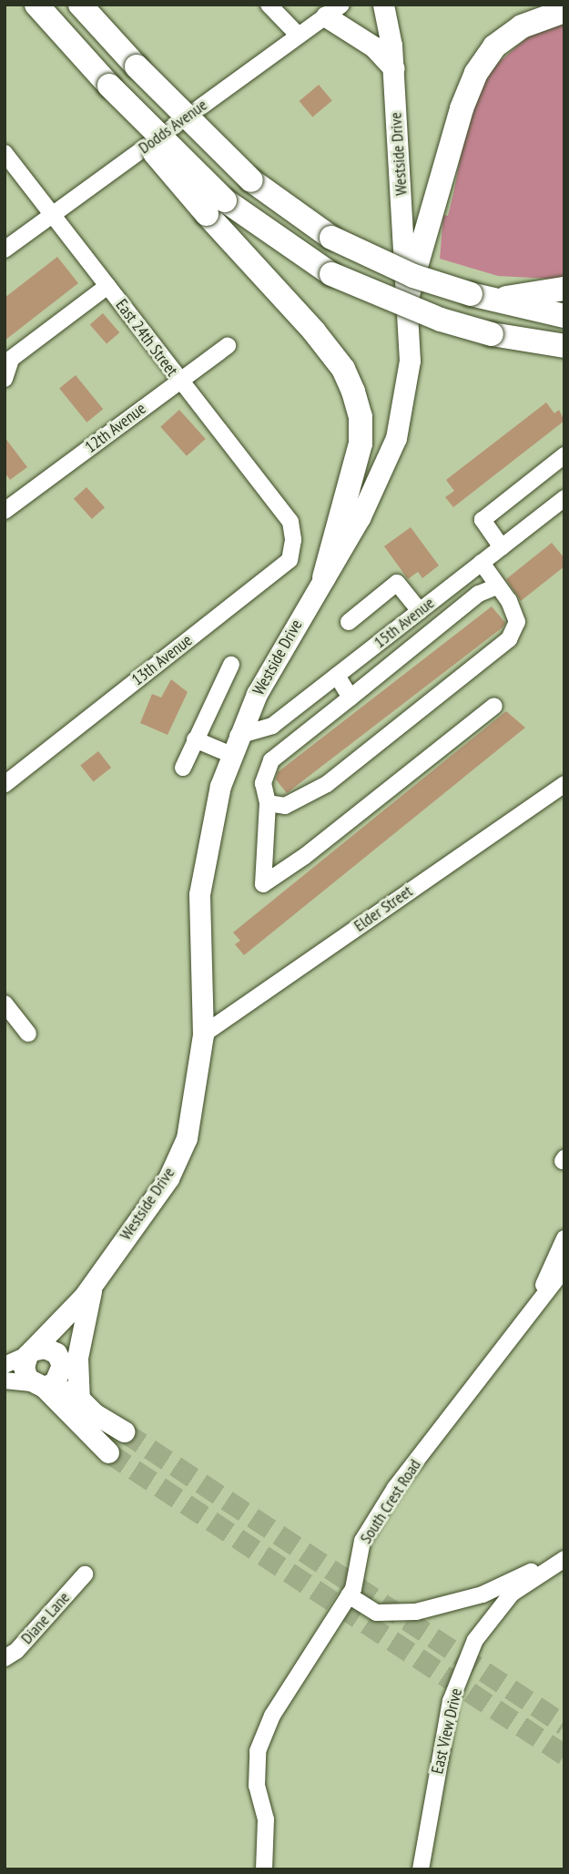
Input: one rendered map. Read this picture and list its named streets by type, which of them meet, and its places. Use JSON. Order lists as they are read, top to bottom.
{
  "streets": {
    "main road": ["Westside Drive"],
    "street": [
      "Dodds Avenue",
      "East 24th Street",
      "12th Avenue",
      "15th Avenue",
      "13th Avenue",
      "Elder Street",
      "South Crest Road",
      "Diane Lane",
      "East View Drive"
    ]
  },
  "crossings": [
    ["Dodds Avenue", "East 24th Street"],
    ["Westside Drive", "15th Avenue"],
    ["Westside Drive", "Elder Street"],
    ["East 24th Street", "12th Avenue"],
    ["East 24th Street", "13th Avenue"]
  ]
}
